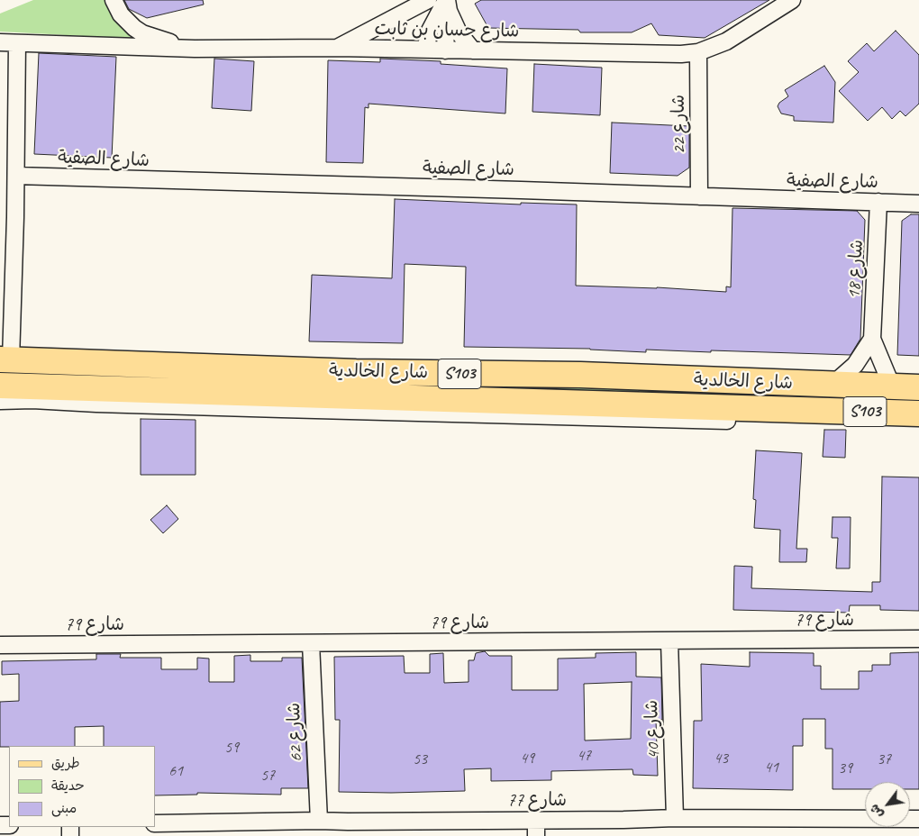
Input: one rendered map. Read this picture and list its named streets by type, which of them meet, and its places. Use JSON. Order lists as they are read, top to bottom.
{
  "streets": {
    "main road": ["شارع الخالدية", "S103"],
    "street": [
      "شارع حسان بن ثابت",
      "شارع 22",
      "شارع الصفية",
      "شارع 18",
      "شارع 79",
      "شارع 40",
      "شارع 62",
      "شارع 77"
    ]
  },
  "crossings": [
    ["شارع حسان بن ثابت", "شارع 22"],
    ["شارع 22", "شارع الصفية"],
    ["شارع الصفية", "شارع 18"],
    ["شارع 18", "شارع الخالدية"],
    ["شارع 79", "شارع 40"],
    ["شارع 79", "شارع 62"],
    ["شارع 40", "شارع 77"],
    ["شارع 62", "شارع 77"]
  ],
  "house_numbers": [
    "59",
    "47",
    "49",
    "43",
    "53",
    "37",
    "41",
    "39",
    "61",
    "57"
  ],
  "legend": ["طريق", "حديقة", "مبنى"],
  "north": "bottom left"
}
